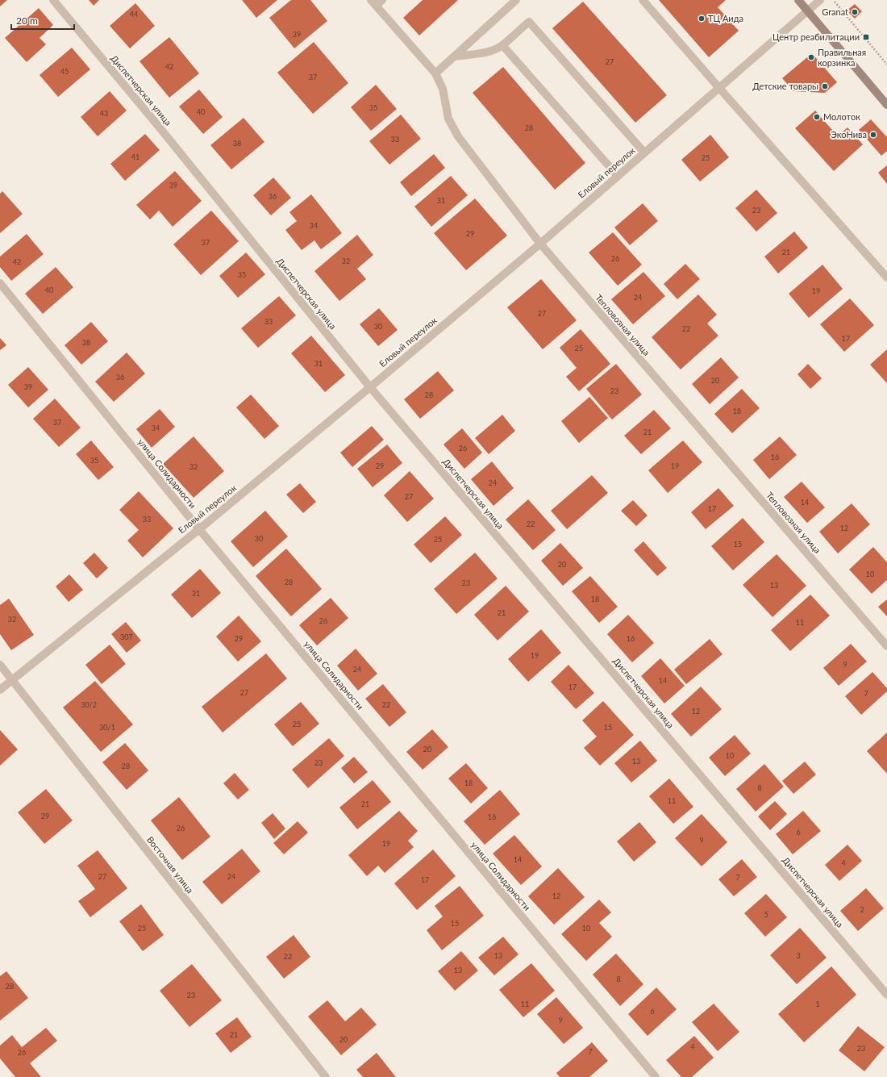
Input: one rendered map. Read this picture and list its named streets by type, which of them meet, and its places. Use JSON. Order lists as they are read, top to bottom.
{
  "streets": {
    "street": [
      "Диспетчерская улица",
      "Еловый переулок",
      "Тепловозная улица",
      "улица Солидарности",
      "Восточная улица"
    ]
  },
  "crossings": [
    ["Диспетчерская улица", "Еловый переулок"],
    ["Еловый переулок", "Тепловозная улица"],
    ["Еловый переулок", "улица Солидарности"],
    ["Еловый переулок", "Восточная улица"]
  ],
  "places": {
    "other": [
      "Granat",
      "ТЦ Аида",
      "Правильная корзинка",
      "Детские товары",
      "Молоток",
      "ЭкоНива"
    ],
    "transit": ["Центр реабилитации"]
  },
  "house_numbers": [
    "44",
    "39",
    "27",
    "42",
    "45",
    "37",
    "35",
    "40",
    "43",
    "28",
    "33",
    "38",
    "41",
    "25",
    "39",
    "36",
    "31",
    "23",
    "34",
    "29",
    "37",
    "21",
    "26",
    "32",
    "42",
    "35",
    "40",
    "19",
    "24",
    "27",
    "33",
    "30",
    "22",
    "17",
    "38",
    "25",
    "31",
    "36",
    "20",
    "39",
    "23",
    "28",
    "18",
    "37",
    "34",
    "21",
    "26",
    "16",
    "35",
    "29",
    "19",
    "32",
    "24",
    "27",
    "14",
    "17",
    "33",
    "22",
    "12",
    "30",
    "25",
    "15",
    "20",
    "10",
    "28",
    "23",
    "13",
    "31",
    "18",
    "21",
    "32",
    "26",
    "11",
    "30Т",
    "29",
    "16",
    "19",
    "9",
    "24",
    "14",
    "17",
    "27",
    "7",
    "30/2",
    "22",
    "12",
    "25",
    "30/1",
    "15",
    "20",
    "10",
    "13",
    "23",
    "28",
    "18",
    "8",
    "11",
    "21",
    "29",
    "16",
    "26",
    "6",
    "9",
    "19",
    "14",
    "4",
    "27",
    "24",
    "7",
    "17",
    "12",
    "2",
    "5",
    "15",
    "25",
    "10",
    "13",
    "3",
    "22",
    "13",
    "8",
    "28",
    "23",
    "11",
    "1",
    "6",
    "9",
    "21",
    "20",
    "4",
    "23",
    "7",
    "26"
  ],
  "scale_bar": "20 m"
}
